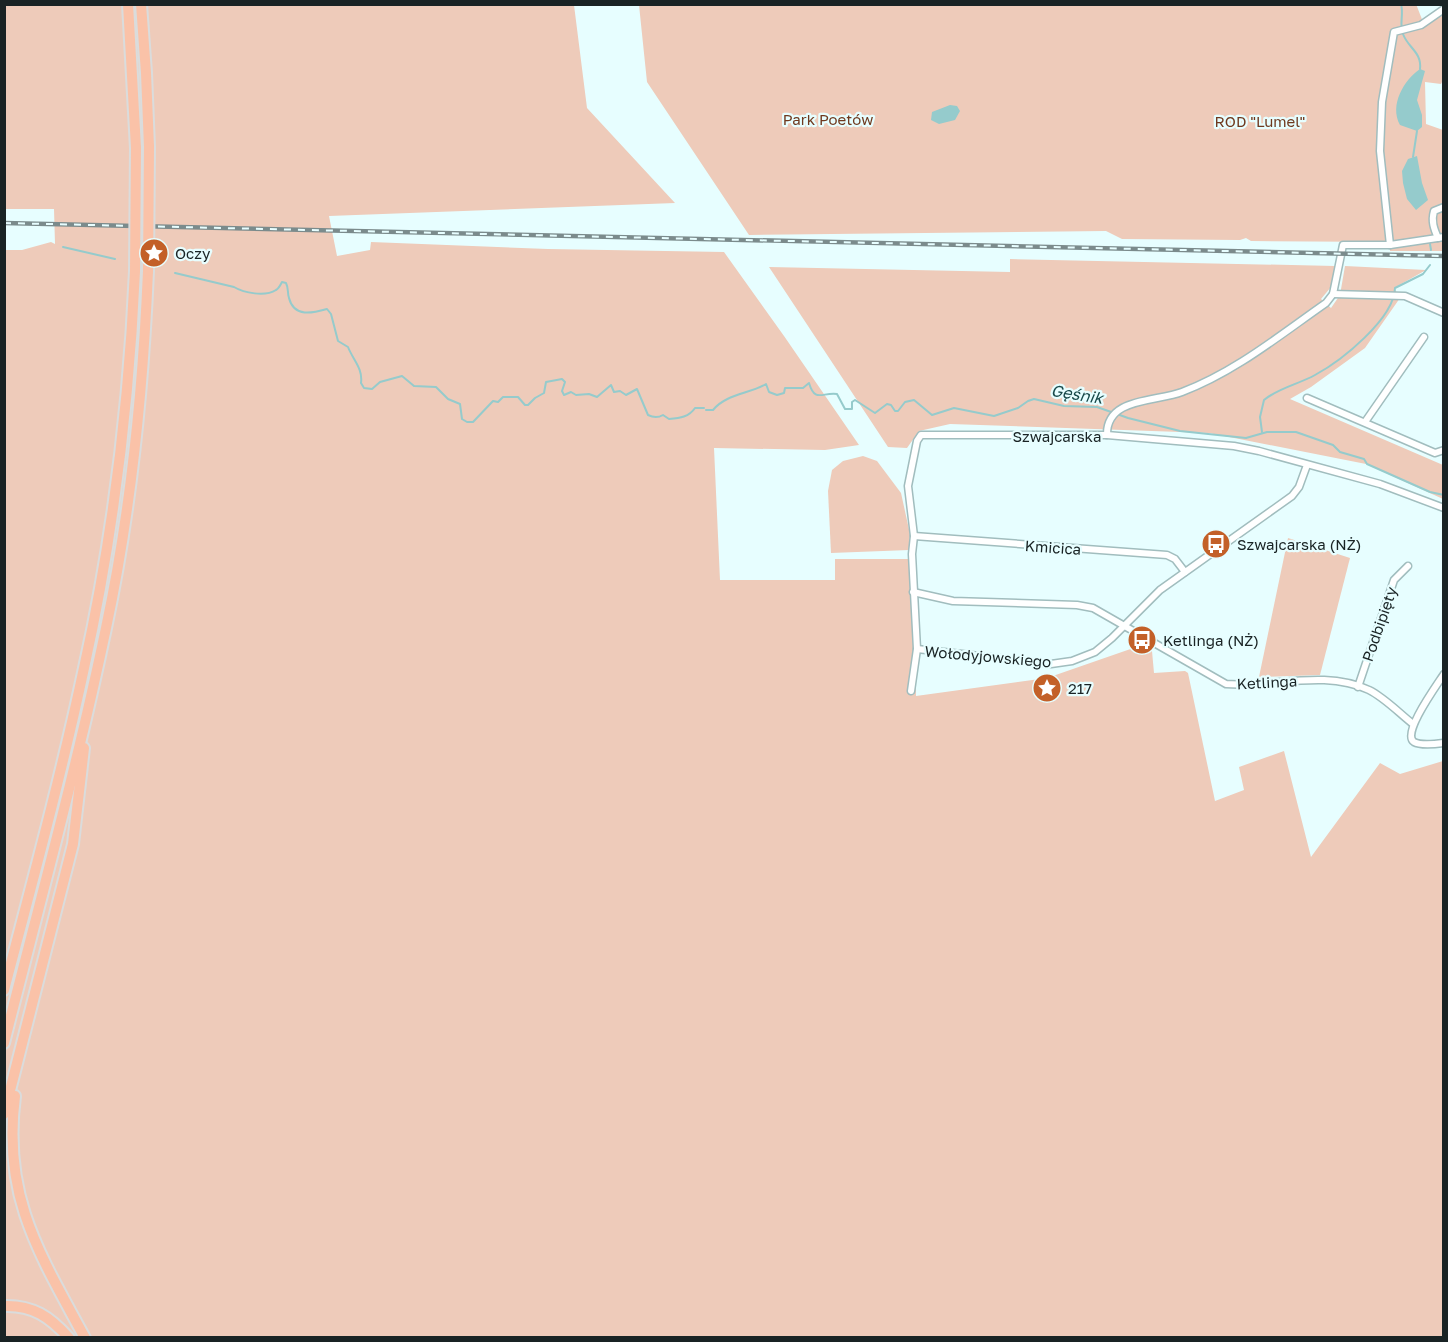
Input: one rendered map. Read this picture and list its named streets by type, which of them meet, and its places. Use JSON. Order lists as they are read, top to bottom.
{
  "streets": {
    "street": [
      "Szwajcarska",
      "Kmicica",
      "Podbipięty",
      "Wołodyjowskiego",
      "Ketlinga"
    ]
  },
  "crossings": [
    ["Szwajcarska", "Kmicica"],
    ["Szwajcarska", "Wołodyjowskiego"],
    ["Szwajcarska", "Ketlinga"],
    ["Kmicica", "Wołodyjowskiego"],
    ["Podbipięty", "Ketlinga"],
    ["Wołodyjowskiego", "Ketlinga"]
  ],
  "water": ["Gęśnik"],
  "parks": ["Park Poetów", "ROD \"Lumel\""],
  "places": {
    "place": ["Oczy", "217"],
    "bus stop": ["Szwajcarska (NŻ)", "Ketlinga (NŻ)"]
  }
}
